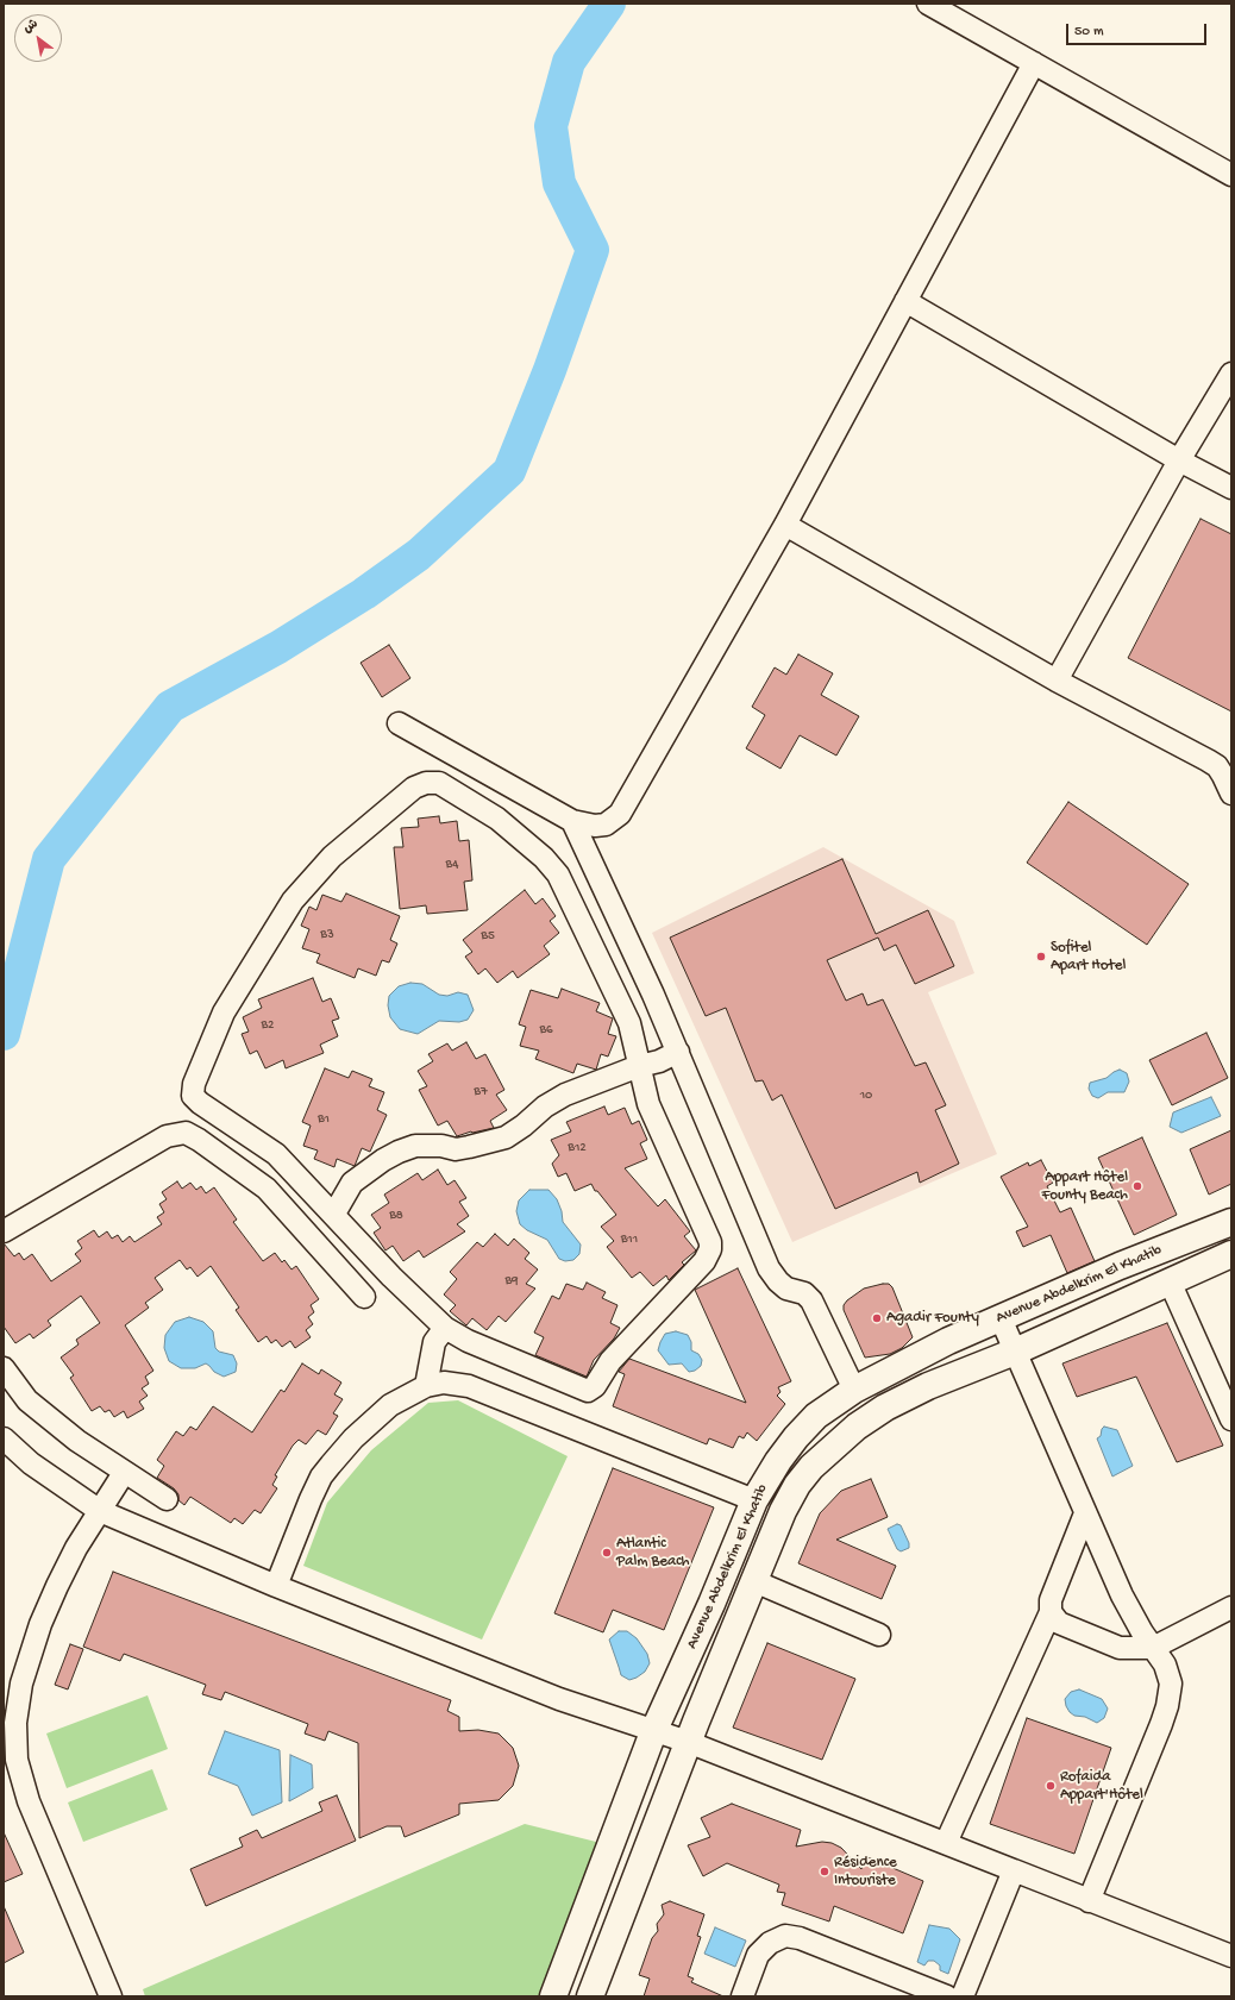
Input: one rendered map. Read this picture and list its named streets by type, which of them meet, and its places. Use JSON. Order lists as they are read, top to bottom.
{
  "streets": {
    "street": ["Avenue Abdelkrim El Khatib"]
  },
  "places": [
    "Sofitel Apart Hotel",
    "Appart Hôtel Founty Beach",
    "Agadir Founty",
    "Atlantic Palm Beach",
    "Rofaida Appart'Hôtel",
    "Résidence Intouriste"
  ],
  "house_numbers": [
    "B4",
    "B3",
    "B5",
    "B2",
    "B6",
    "B7",
    "10",
    "B1",
    "B12",
    "B8",
    "B11",
    "B9"
  ],
  "scale_bar": "50 m",
  "north": "top left"
}
